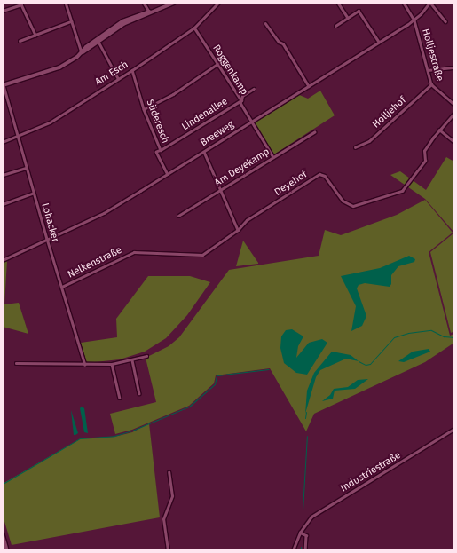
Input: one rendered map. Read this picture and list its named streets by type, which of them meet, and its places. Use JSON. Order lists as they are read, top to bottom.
{
  "streets": {
    "street": [
      "Holljestraße",
      "Roggenkamp",
      "Am Esch",
      "Holljehof",
      "Lindenallee",
      "Süderesch",
      "Breeweg",
      "Am Deyekamp",
      "Deyehof",
      "Lohacker",
      "Nelkenstraße",
      "Industriestraße"
    ]
  },
  "crossings": [
    ["Holljestraße", "Holljehof"],
    ["Holljestraße", "Breeweg"],
    ["Roggenkamp", "Am Esch"],
    ["Roggenkamp", "Lindenallee"],
    ["Roggenkamp", "Breeweg"],
    ["Roggenkamp", "Am Deyekamp"],
    ["Am Esch", "Süderesch"],
    ["Am Esch", "Lohacker"],
    ["Lindenallee", "Süderesch"],
    ["Süderesch", "Breeweg"],
    ["Breeweg", "Lohacker"],
    ["Deyehof", "Nelkenstraße"],
    ["Lohacker", "Nelkenstraße"]
  ]
}
